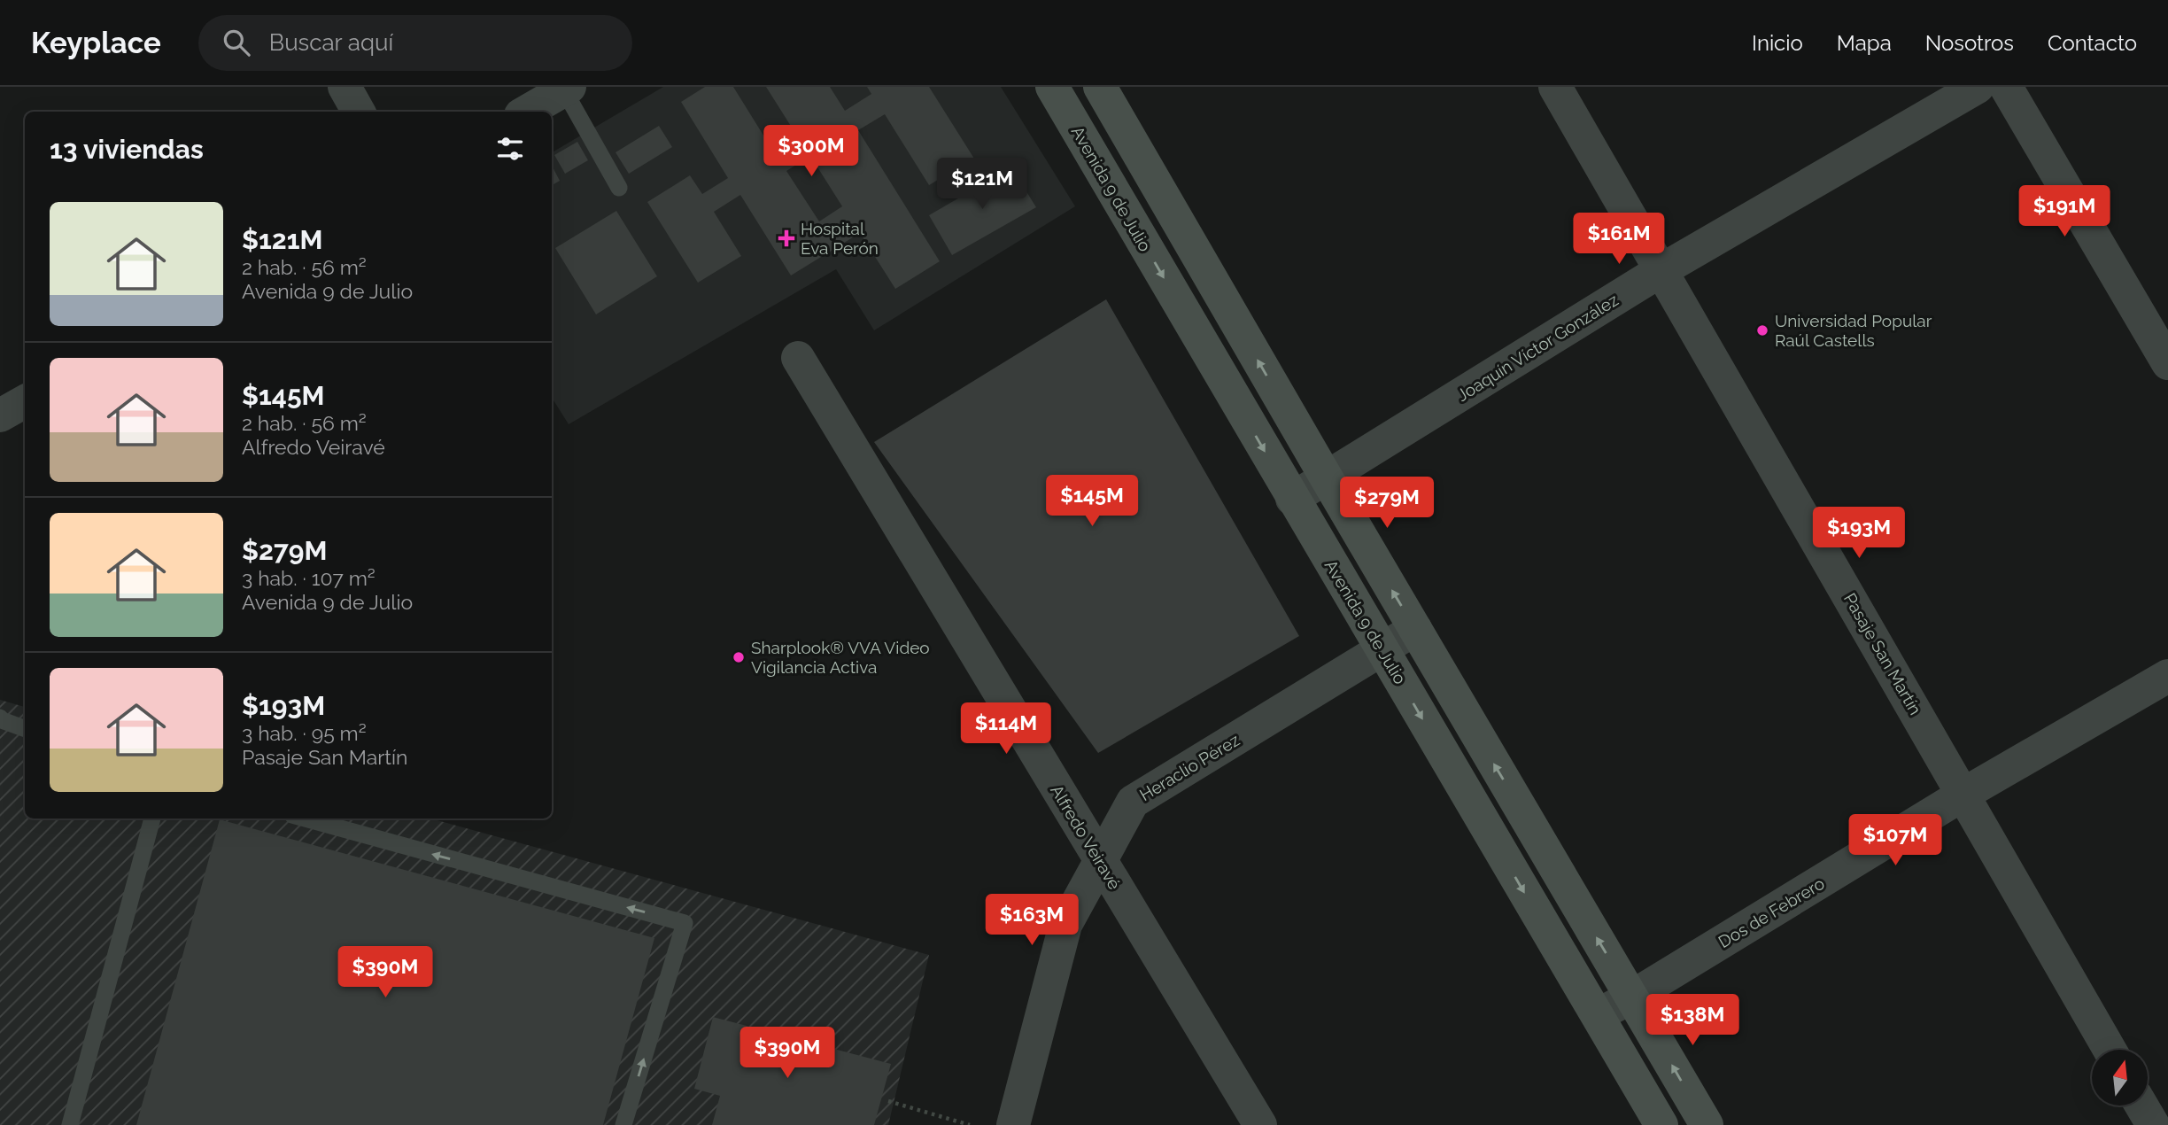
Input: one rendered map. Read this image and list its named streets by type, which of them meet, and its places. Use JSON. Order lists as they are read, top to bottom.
{
  "streets": {
    "main road": ["Avenida 9 de Julio"],
    "street": [
      "Joaquín Víctor González",
      "Pasaje San Martín",
      "Heraclio Pérez",
      "Alfredo Veiravé",
      "Dos de Febrero"
    ]
  },
  "crossings": [
    ["Avenida 9 de Julio", "Joaquín Víctor González"],
    ["Avenida 9 de Julio", "Heraclio Pérez"],
    ["Avenida 9 de Julio", "Dos de Febrero"],
    ["Joaquín Víctor González", "Pasaje San Martín"],
    ["Pasaje San Martín", "Dos de Febrero"],
    ["Heraclio Pérez", "Alfredo Veiravé"]
  ],
  "places": {
    "health": ["Hospital Eva Perón"],
    "other": ["Universidad Popular Raúl Castells", "Sharplook® VVA Video Vigilancia Activa"]
  },
  "north": "top",
  "page": {
    "header": "Keyplace",
    "search": "Buscar aquí",
    "nav": [
      "Inicio",
      "Mapa",
      "Nosotros",
      "Contacto"
    ],
    "heading": "13 viviendas",
    "price": [
      "$300M",
      "$121M",
      "$191M",
      "$161M",
      "$145M",
      "$279M",
      "$193M",
      "$114M",
      "$107M",
      "$163M",
      "$390M",
      "$138M",
      "$390M"
    ],
    "list": [
      {
        "name": "$121M",
        "note": "2 hab. · 56 m² · Avenida 9 de Julio"
      },
      {
        "name": "$145M",
        "note": "2 hab. · 56 m² · Alfredo Veiravé"
      },
      {
        "name": "$279M",
        "note": "3 hab. · 107 m² · Avenida 9 de Julio"
      },
      {
        "name": "$193M",
        "note": "3 hab. · 95 m² · Pasaje San Martín"
      }
    ]
  }
}
